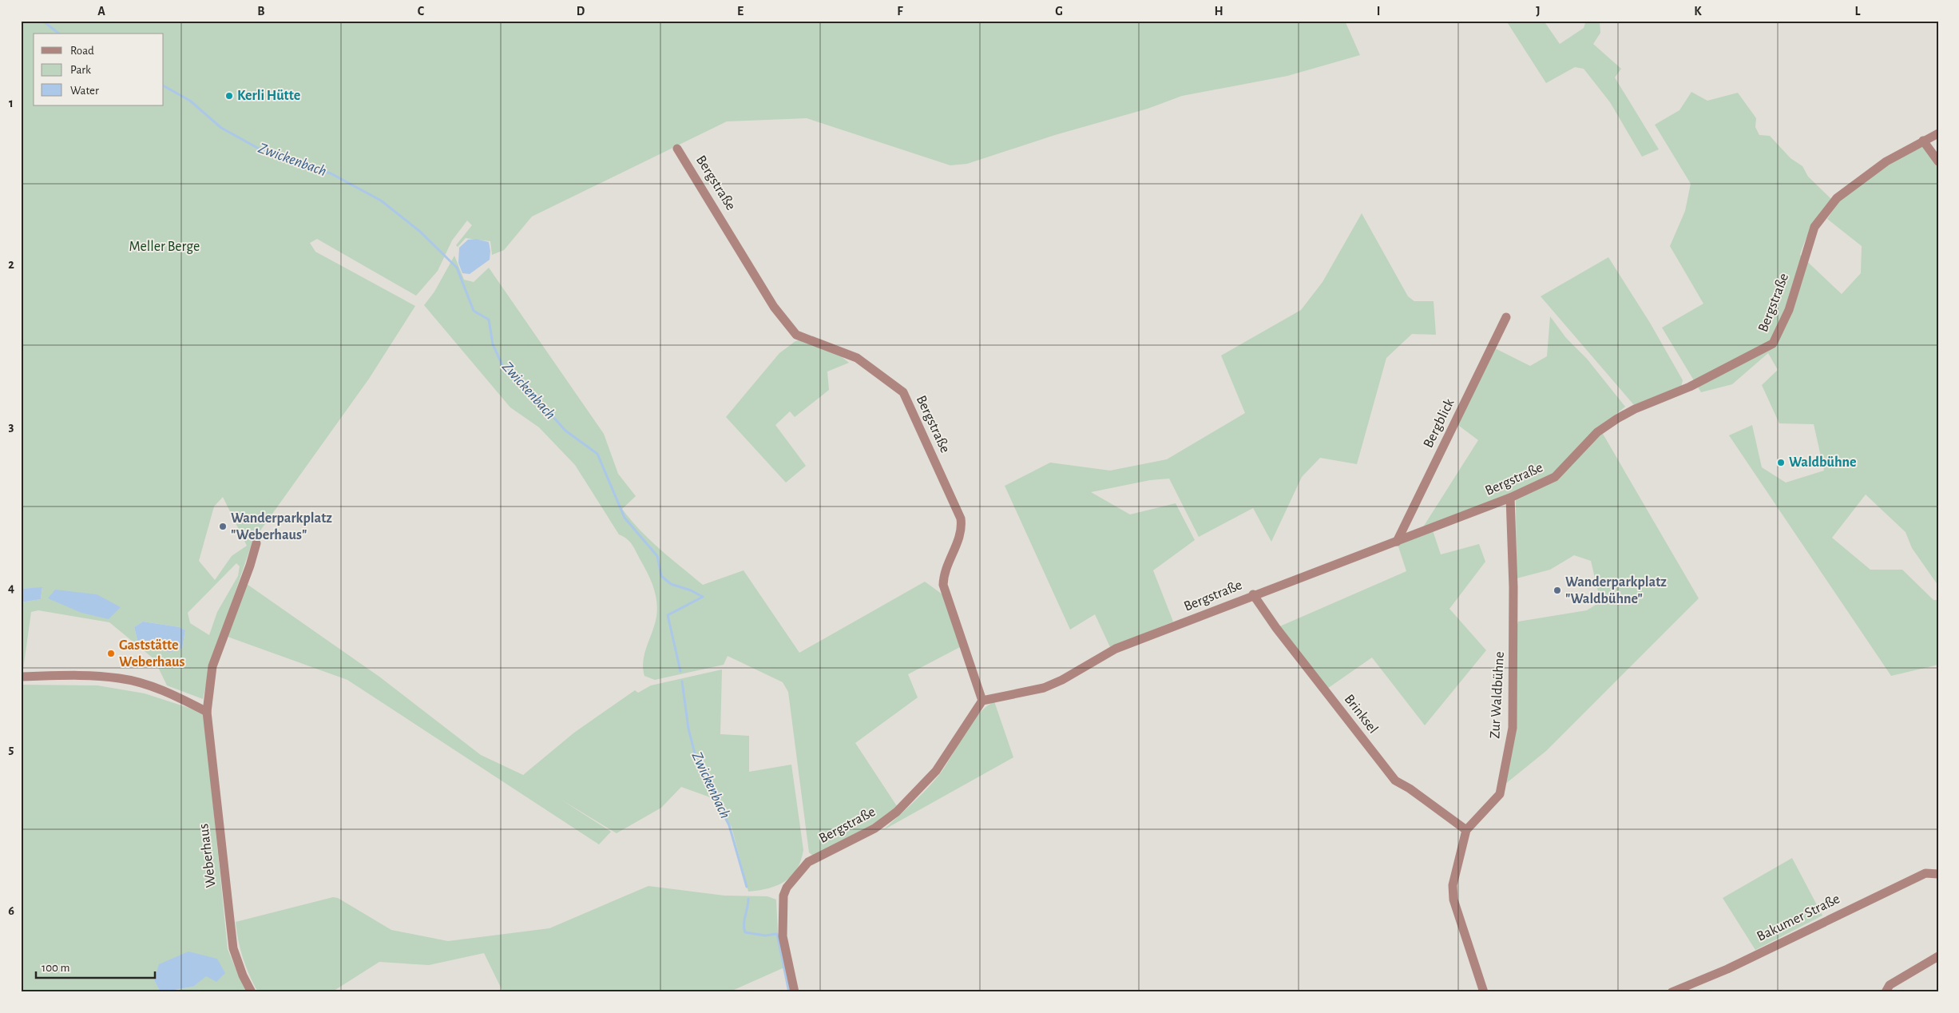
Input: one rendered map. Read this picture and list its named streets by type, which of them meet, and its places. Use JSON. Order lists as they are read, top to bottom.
{
  "streets": {
    "street": [
      "Bergstraße",
      "Bergblick",
      "Zur Waldbühne",
      "Brinksel",
      "Weberhaus",
      "Bakumer Straße"
    ]
  },
  "crossings": [
    ["Bergstraße", "Bergblick"],
    ["Bergstraße", "Zur Waldbühne"],
    ["Bergstraße", "Brinksel"],
    ["Zur Waldbühne", "Brinksel"]
  ],
  "water": ["Zwickenbach"],
  "parks": ["Meller Berge"],
  "places": [
    "Kerli Hütte",
    "Waldbühne",
    "Wanderparkplatz \"Weberhaus\"",
    "Wanderparkplatz \"Waldbühne\"",
    "Gaststätte Weberhaus"
  ],
  "legend": ["Road", "Park", "Water"],
  "scale_bar": "100 m",
  "grid": {
    "columns": [
      "A",
      "B",
      "C",
      "D",
      "E",
      "F",
      "G",
      "H",
      "I",
      "J",
      "K",
      "L"
    ],
    "rows": [
      "1",
      "2",
      "3",
      "4",
      "5",
      "6"
    ]
  }
}
